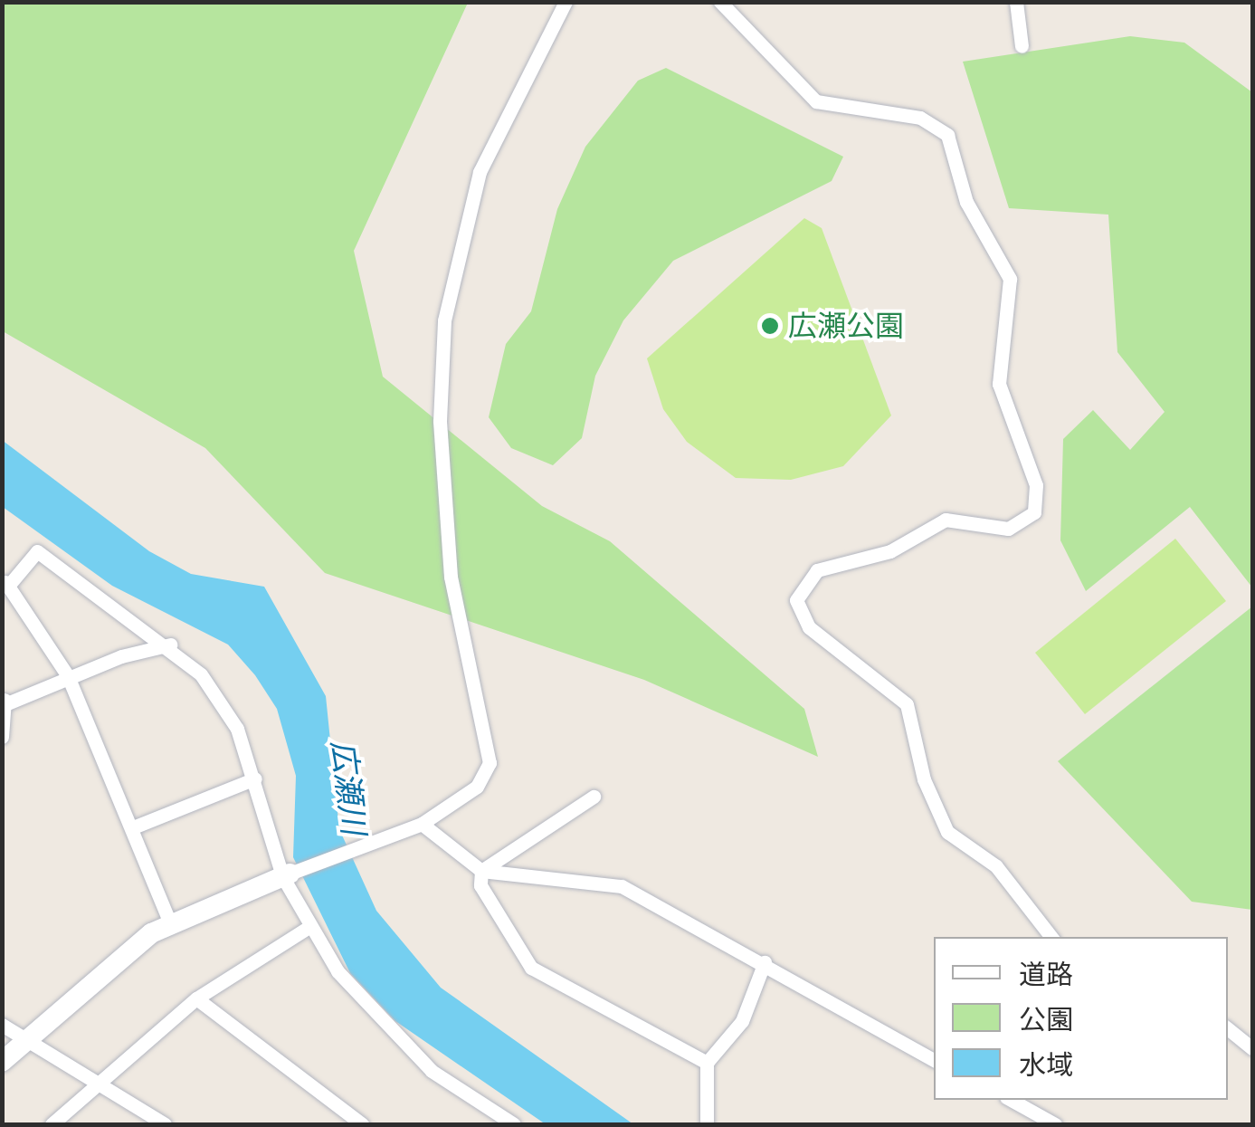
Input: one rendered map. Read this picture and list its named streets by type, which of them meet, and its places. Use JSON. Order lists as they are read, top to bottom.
{
  "water": ["広瀬川"],
  "places": ["広瀬公園"],
  "legend": ["道路", "公園", "水域"]
}
